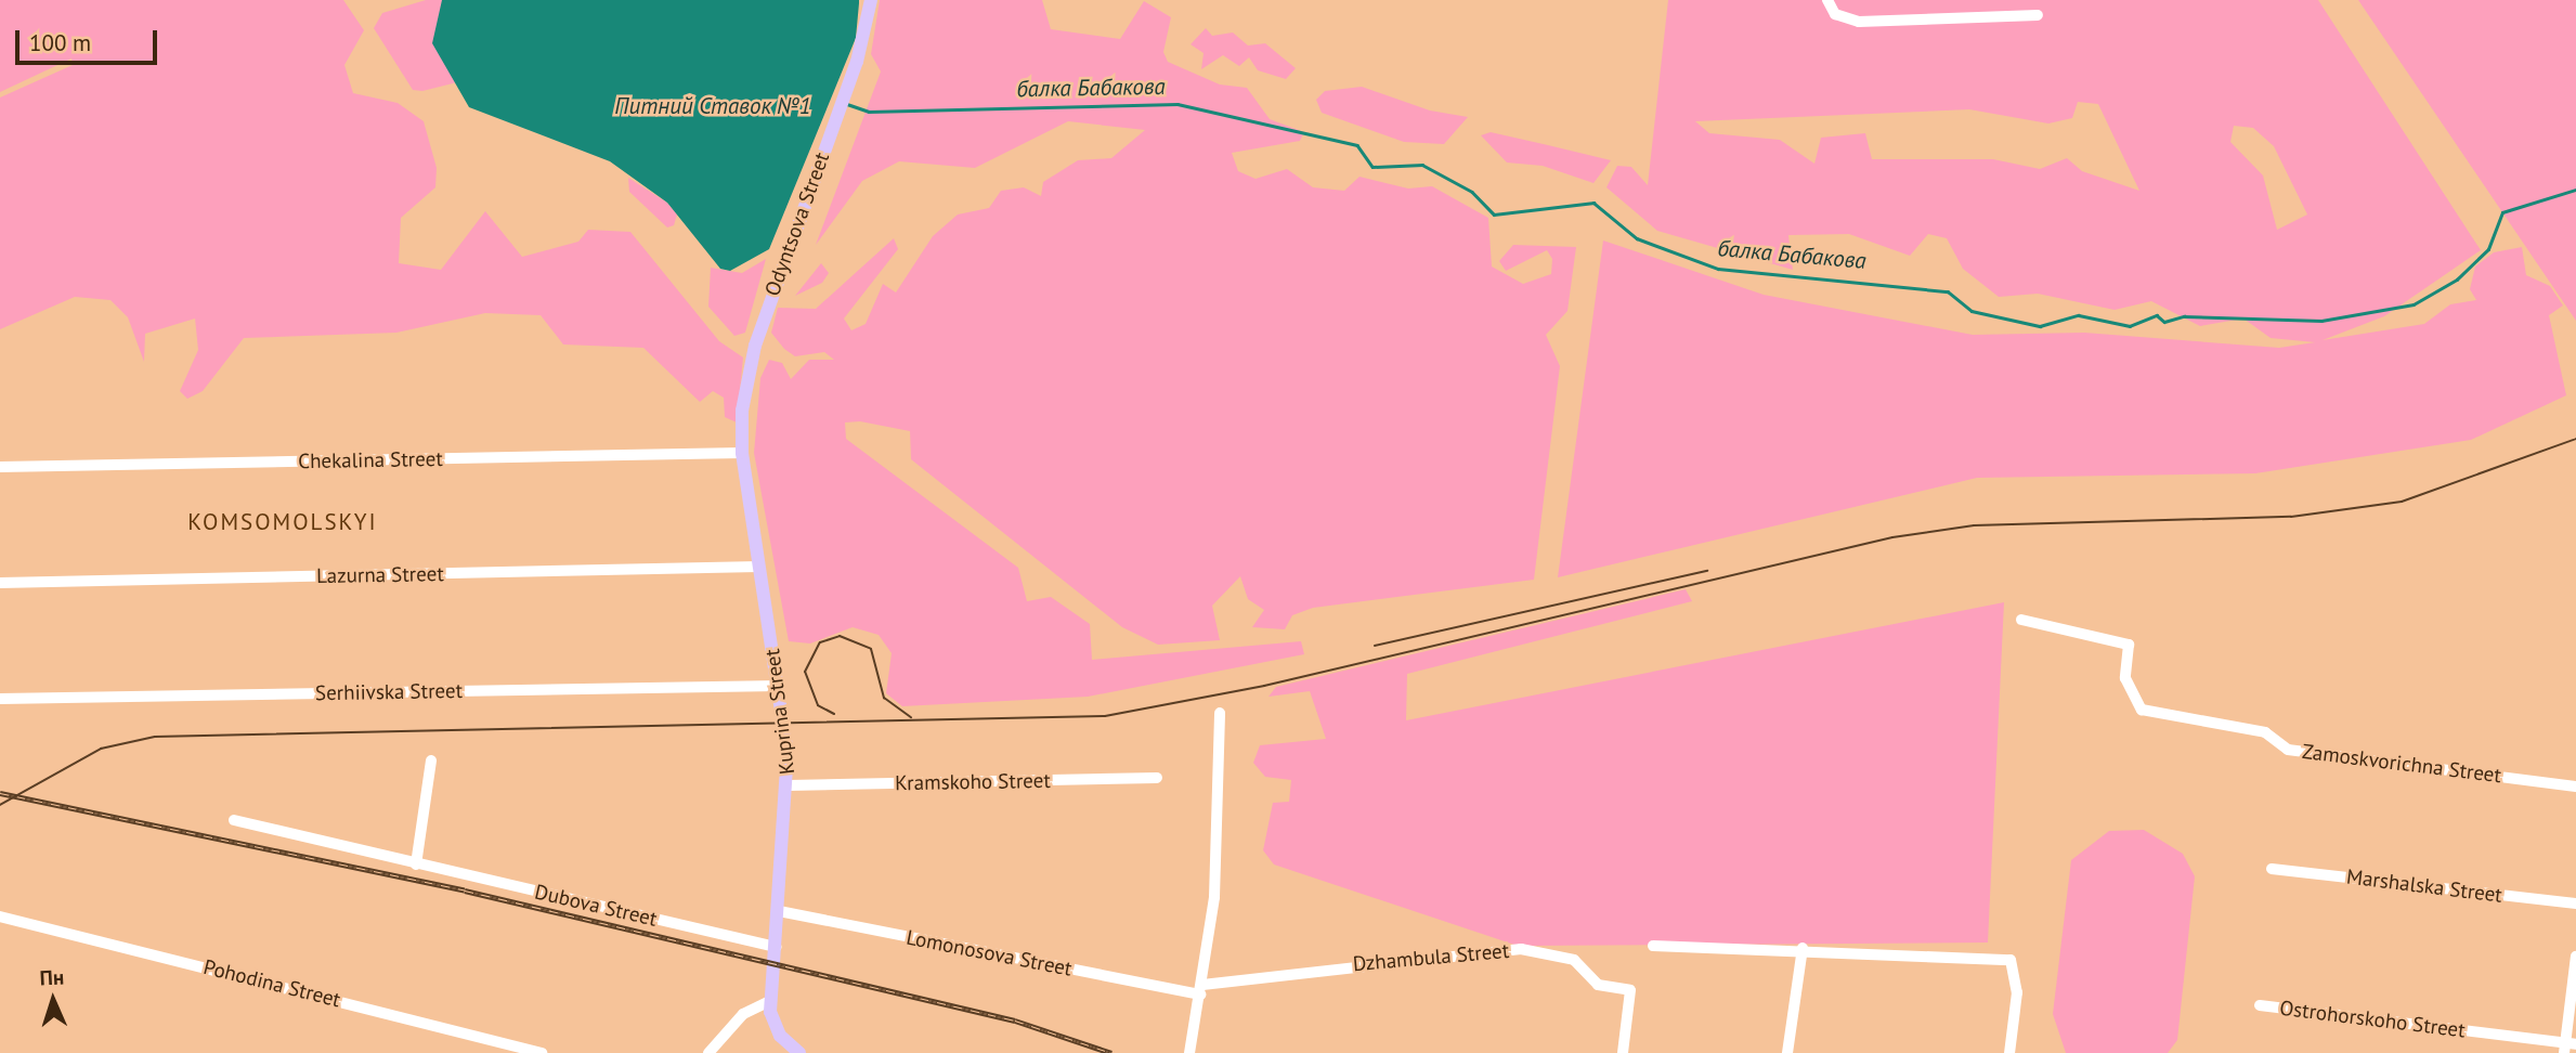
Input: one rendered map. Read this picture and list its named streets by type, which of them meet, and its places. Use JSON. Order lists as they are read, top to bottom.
{
  "streets": {
    "main road": ["Odyntsova Street", "Kuprina Street"],
    "street": [
      "Chekalina Street",
      "Lazurna Street",
      "Serhiivska Street",
      "Zamoskvorichna Street",
      "Kramskoho Street",
      "Marshalska Street",
      "Dubova Street",
      "Lomonosova Street",
      "Dzhambula Street",
      "Pohodina Street",
      "Ostrohorskoho Street"
    ]
  },
  "crossings": [
    ["Odyntsova Street", "Chekalina Street"],
    ["Odyntsova Street", "Kuprina Street"],
    ["Chekalina Street", "Kuprina Street"],
    ["Lazurna Street", "Kuprina Street"],
    ["Serhiivska Street", "Kuprina Street"],
    ["Kuprina Street", "Kramskoho Street"],
    ["Kuprina Street", "Dubova Street"],
    ["Kuprina Street", "Lomonosova Street"],
    ["Lomonosova Street", "Dzhambula Street"]
  ],
  "districts": ["KOMSOMOLSKYI"],
  "water": ["балка Бабакова", "Питний Ставок №1"],
  "scale_bar": "100 m",
  "north": "top"
}
